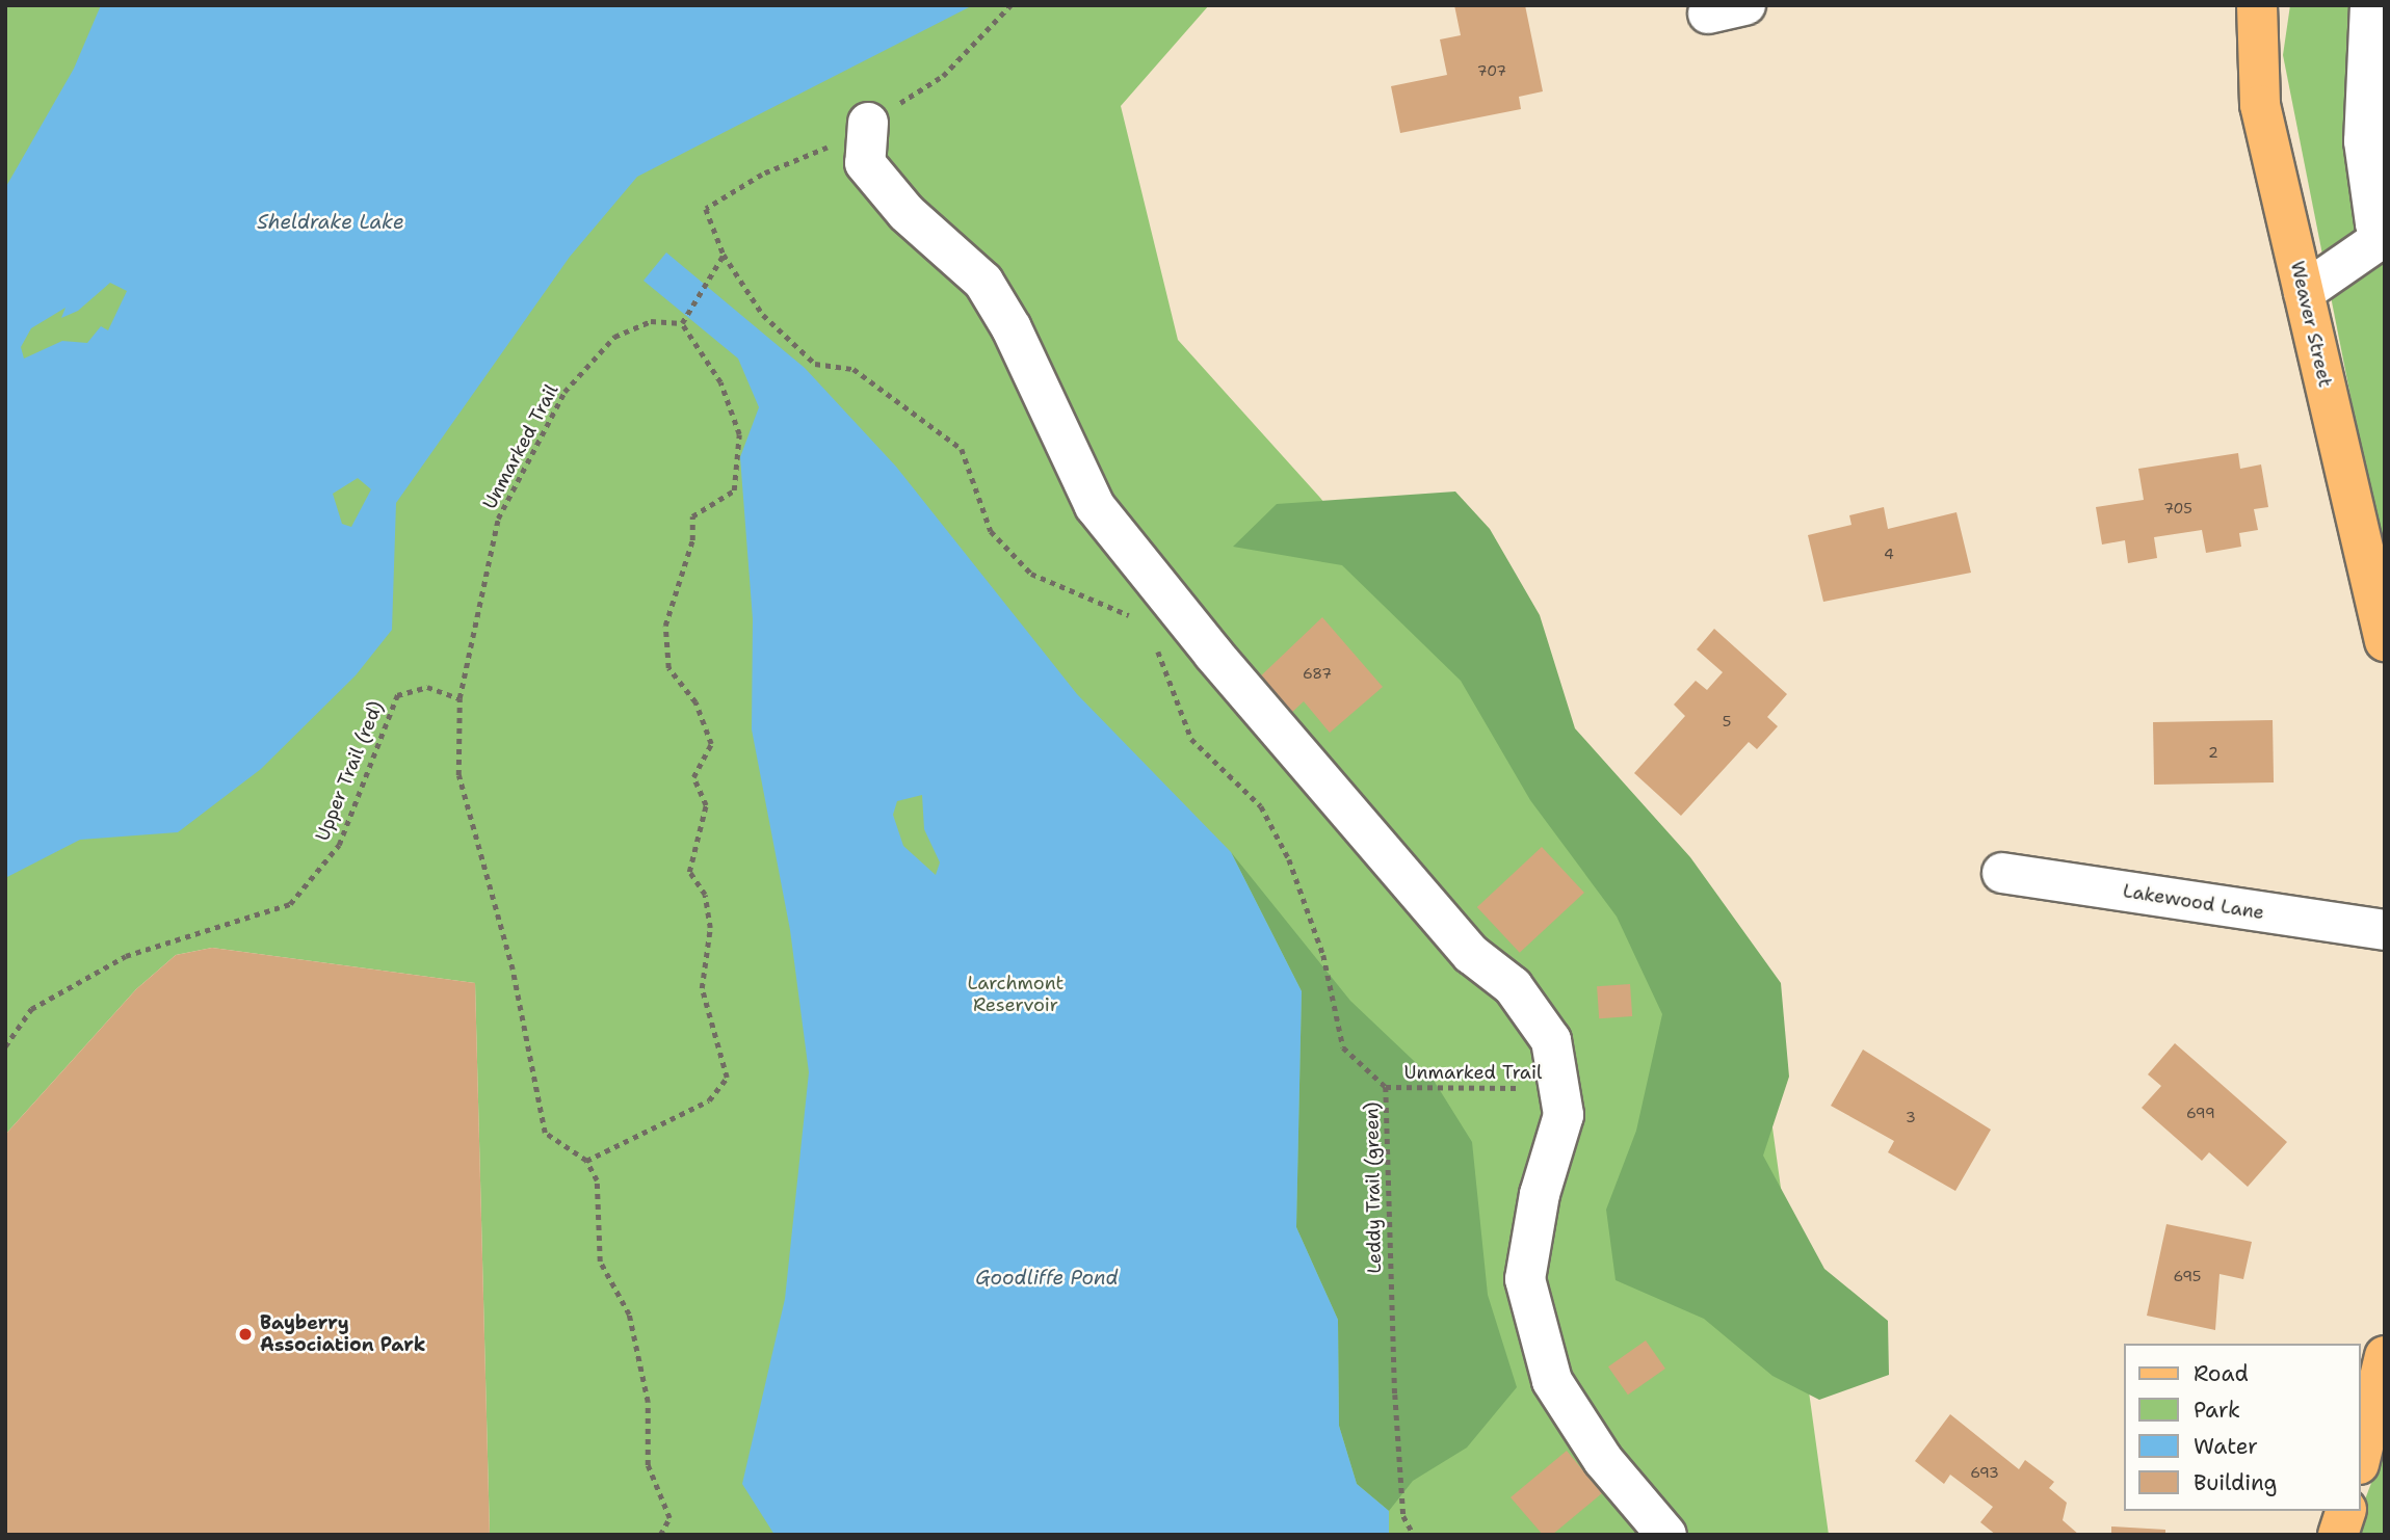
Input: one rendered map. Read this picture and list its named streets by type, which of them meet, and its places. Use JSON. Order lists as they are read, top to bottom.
{
  "streets": {
    "main road": ["Weaver Street"],
    "street": ["Lakewood Lane"],
    "path": ["Unmarked Trail", "Upper Trail (red)", "Leddy Trail (green)"]
  },
  "crossings": [
    ["Unmarked Trail", "Upper Trail (red)"],
    ["Unmarked Trail", "Leddy Trail (green)"]
  ],
  "water": ["Sheldrake Lake", "Goodliffe Pond"],
  "parks": ["Larchmont Reservoir"],
  "places": ["Bayberry Association Park"],
  "house_numbers": [
    "707",
    "705",
    "4",
    "687",
    "5",
    "2",
    "699",
    "3",
    "695",
    "693"
  ],
  "legend": [
    "Road",
    "Park",
    "Water",
    "Building"
  ]
}
